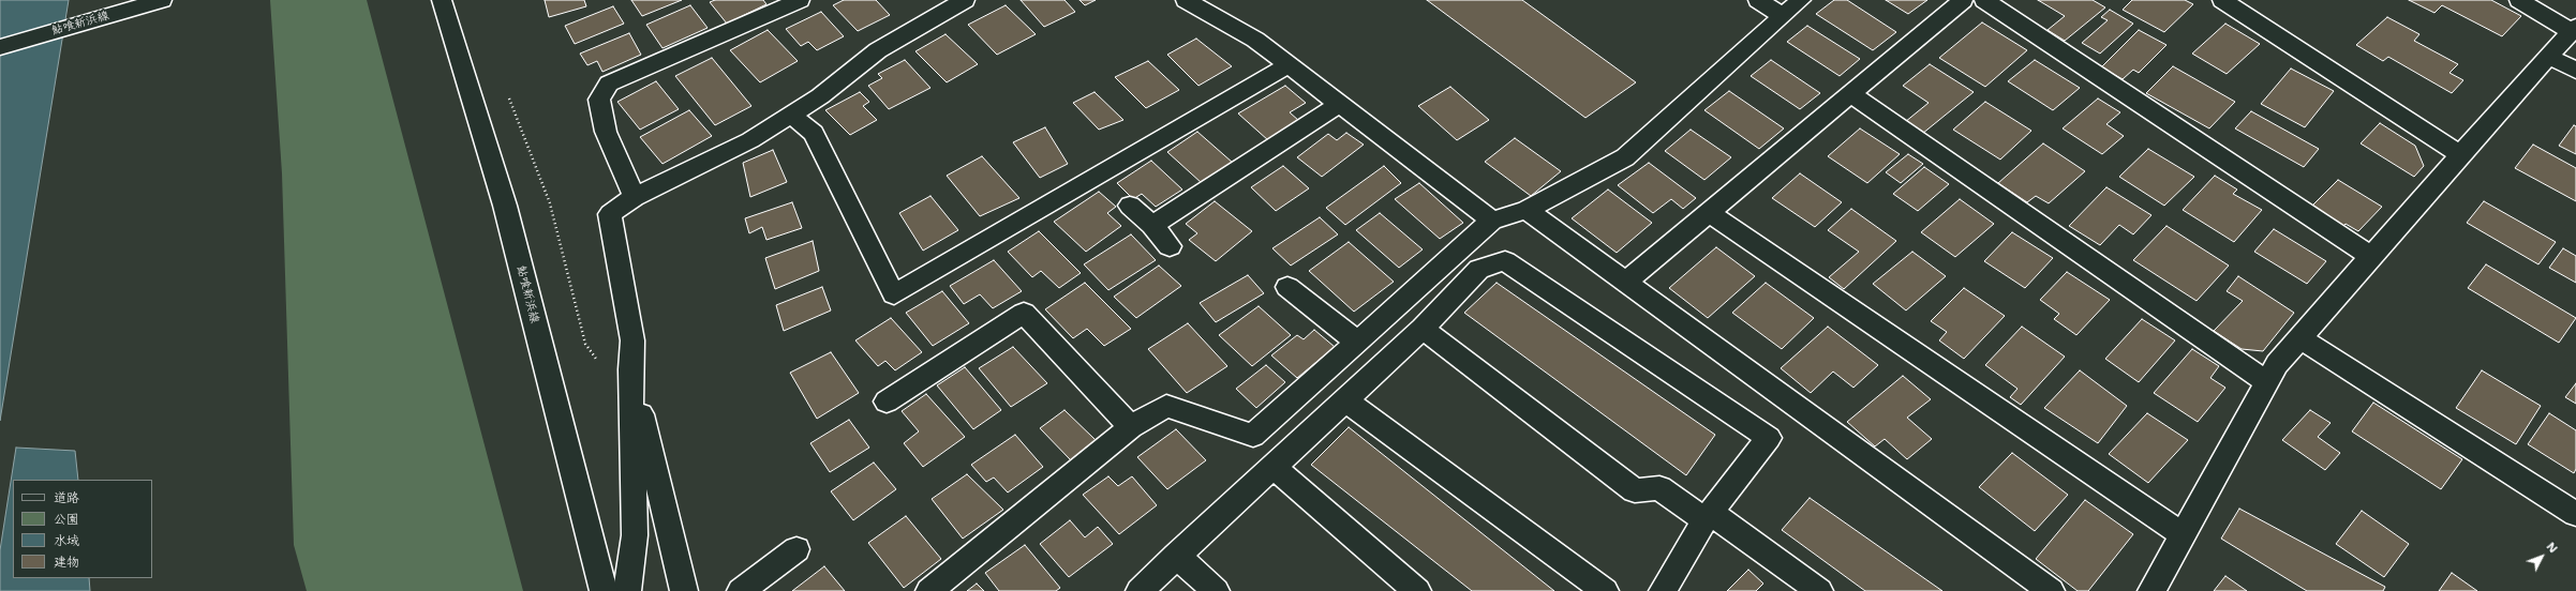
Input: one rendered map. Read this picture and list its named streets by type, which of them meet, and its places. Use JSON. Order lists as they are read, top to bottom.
{
  "streets": {
    "street": ["鮎喰新浜線"]
  },
  "legend": [
    "道路",
    "公園",
    "水域",
    "建物"
  ],
  "north": "top right"
}
